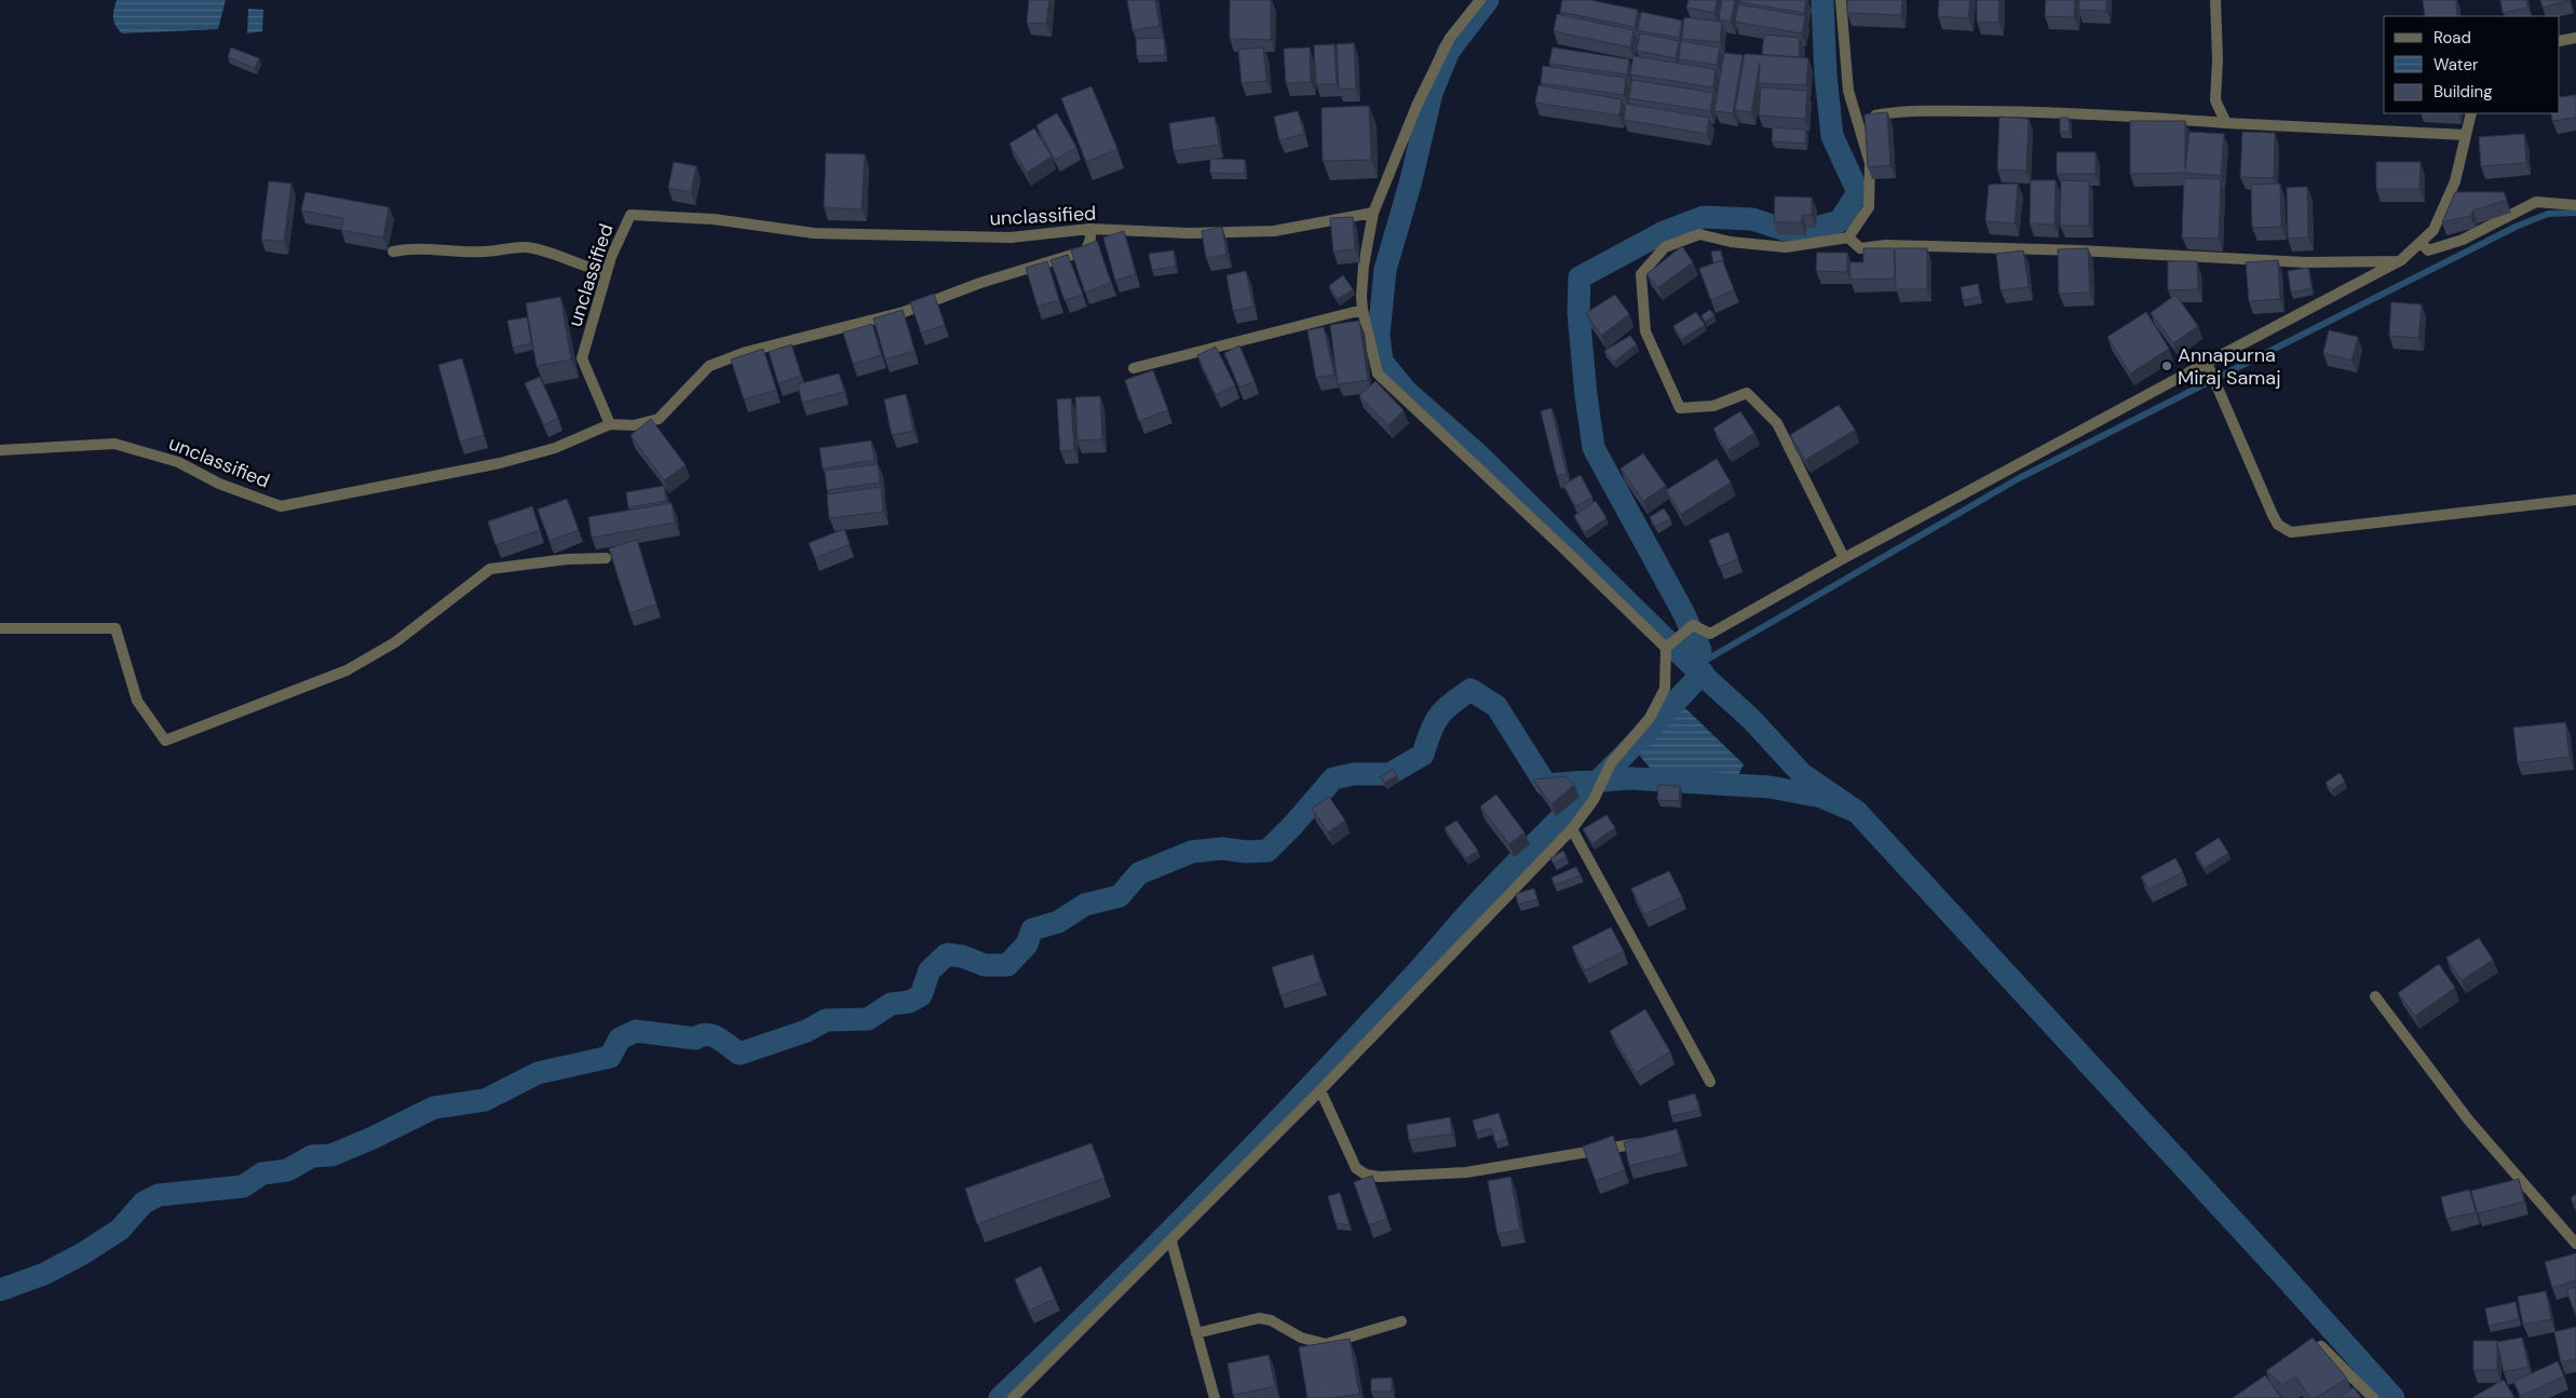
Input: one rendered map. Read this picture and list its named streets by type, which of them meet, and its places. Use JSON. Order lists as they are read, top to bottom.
{
  "streets": {
    "street": ["unclassified"]
  },
  "places": ["Annapurna Miraj Samaj"],
  "legend": ["Road", "Water", "Building"]
}
